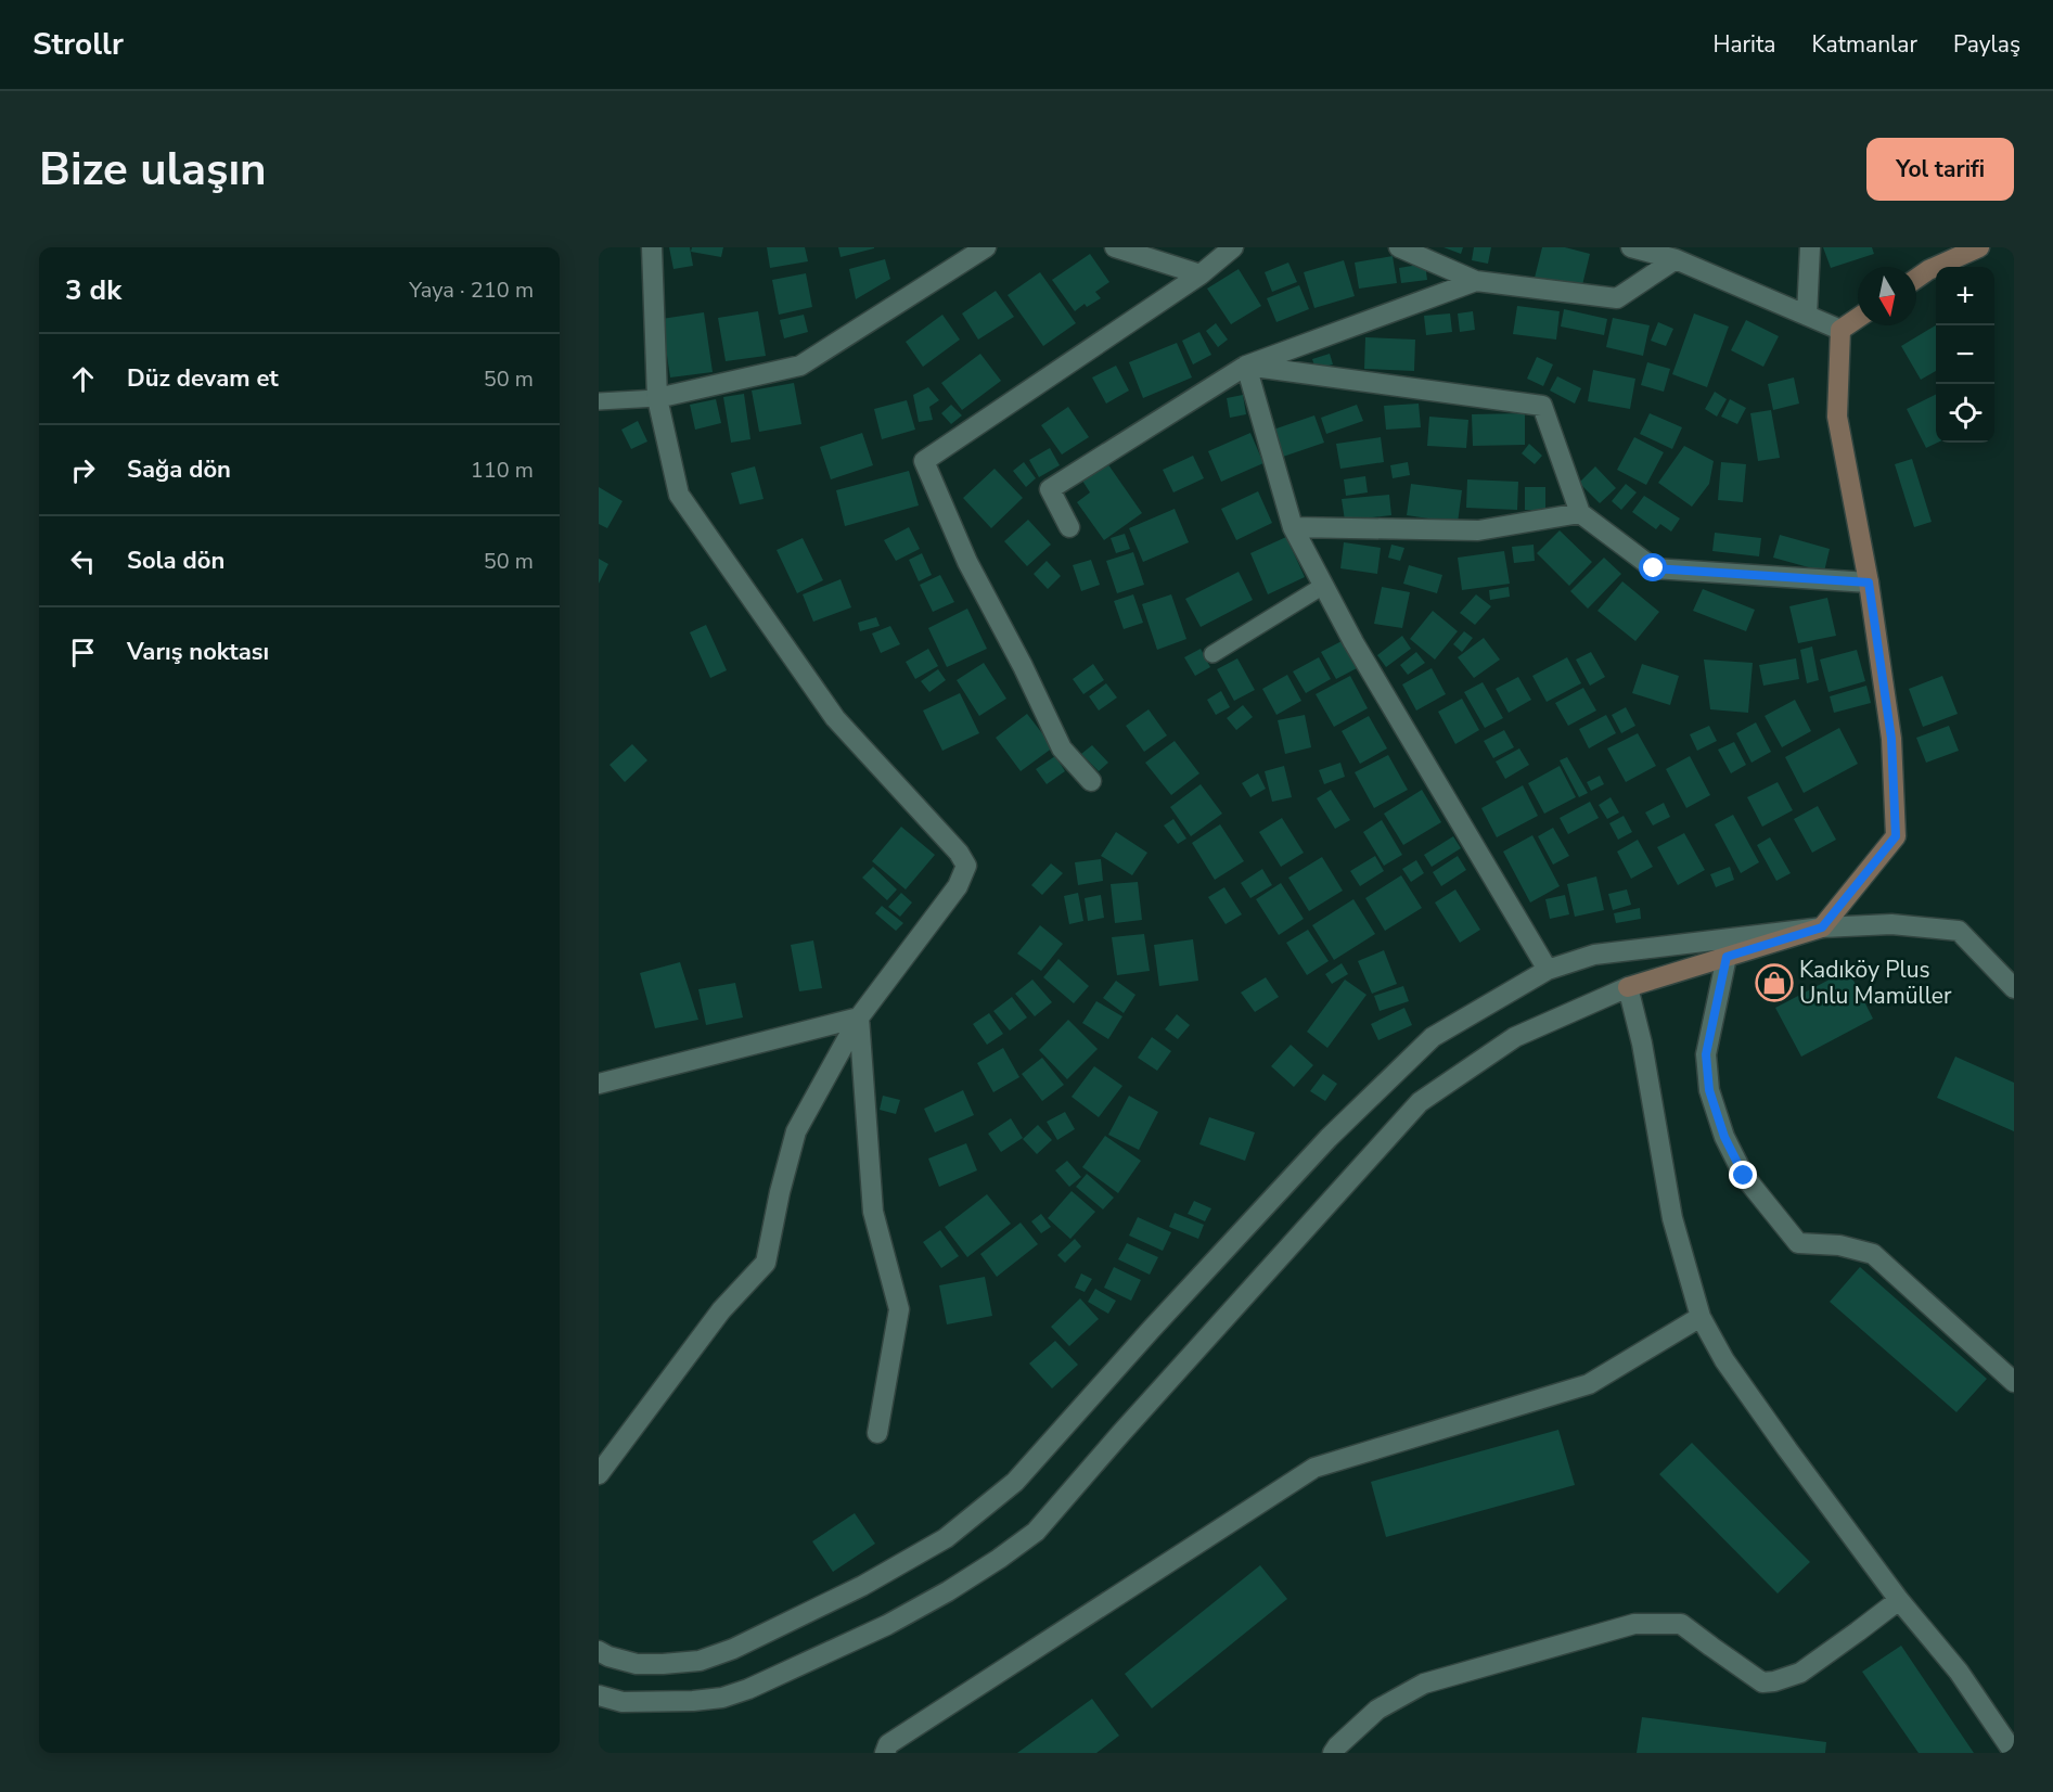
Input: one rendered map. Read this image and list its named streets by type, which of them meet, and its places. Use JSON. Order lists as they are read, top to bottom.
{
  "places": {
    "shop": ["Kadıköy Plus Unlu Mamüller"]
  },
  "north": "bottom",
  "page": {
    "header": "Strollr",
    "nav": ["Harita", "Katmanlar", "Paylaş"],
    "buttons": "Yol tarifi",
    "title": "Bize ulaşın",
    "heading": ["3 dk", "Yaya · 210 m"],
    "map_buttons": ["+", "−"],
    "list": [
      ["Düz devam et", "50 m"],
      ["Sağa dön", "110 m"],
      ["Sola dön", "50 m"],
      "Varış noktası"
    ]
  }
}
